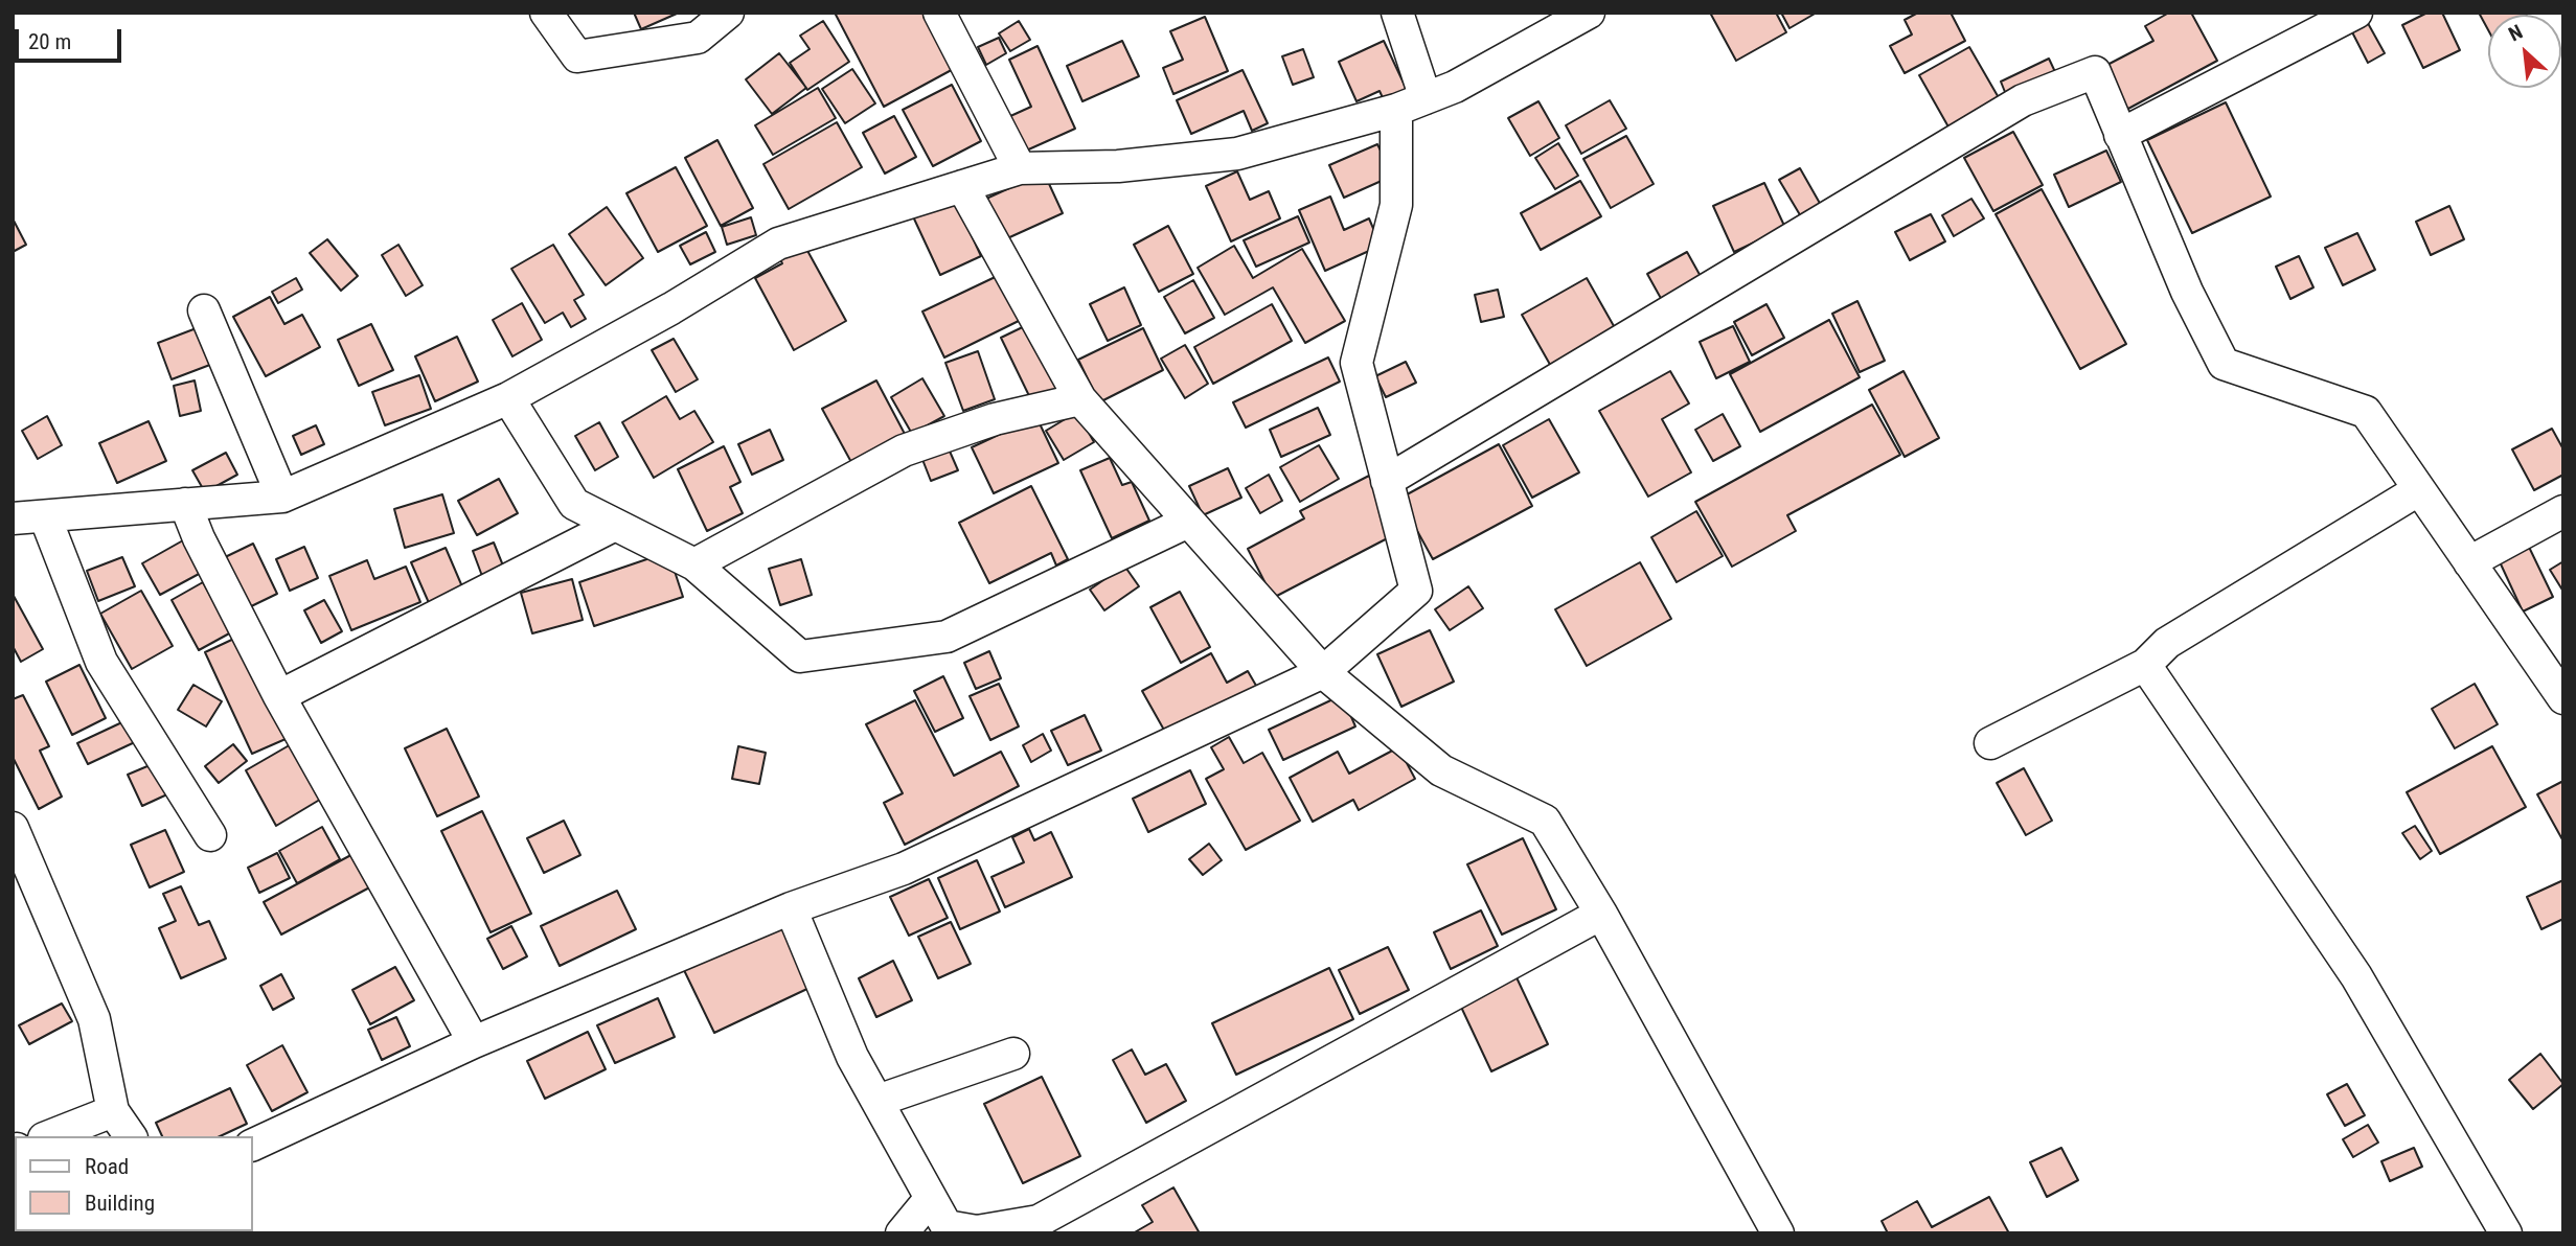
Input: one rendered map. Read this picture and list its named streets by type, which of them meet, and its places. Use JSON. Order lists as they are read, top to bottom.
{
  "legend": ["Road", "Building"],
  "scale_bar": "20 m",
  "north": "top left"
}
